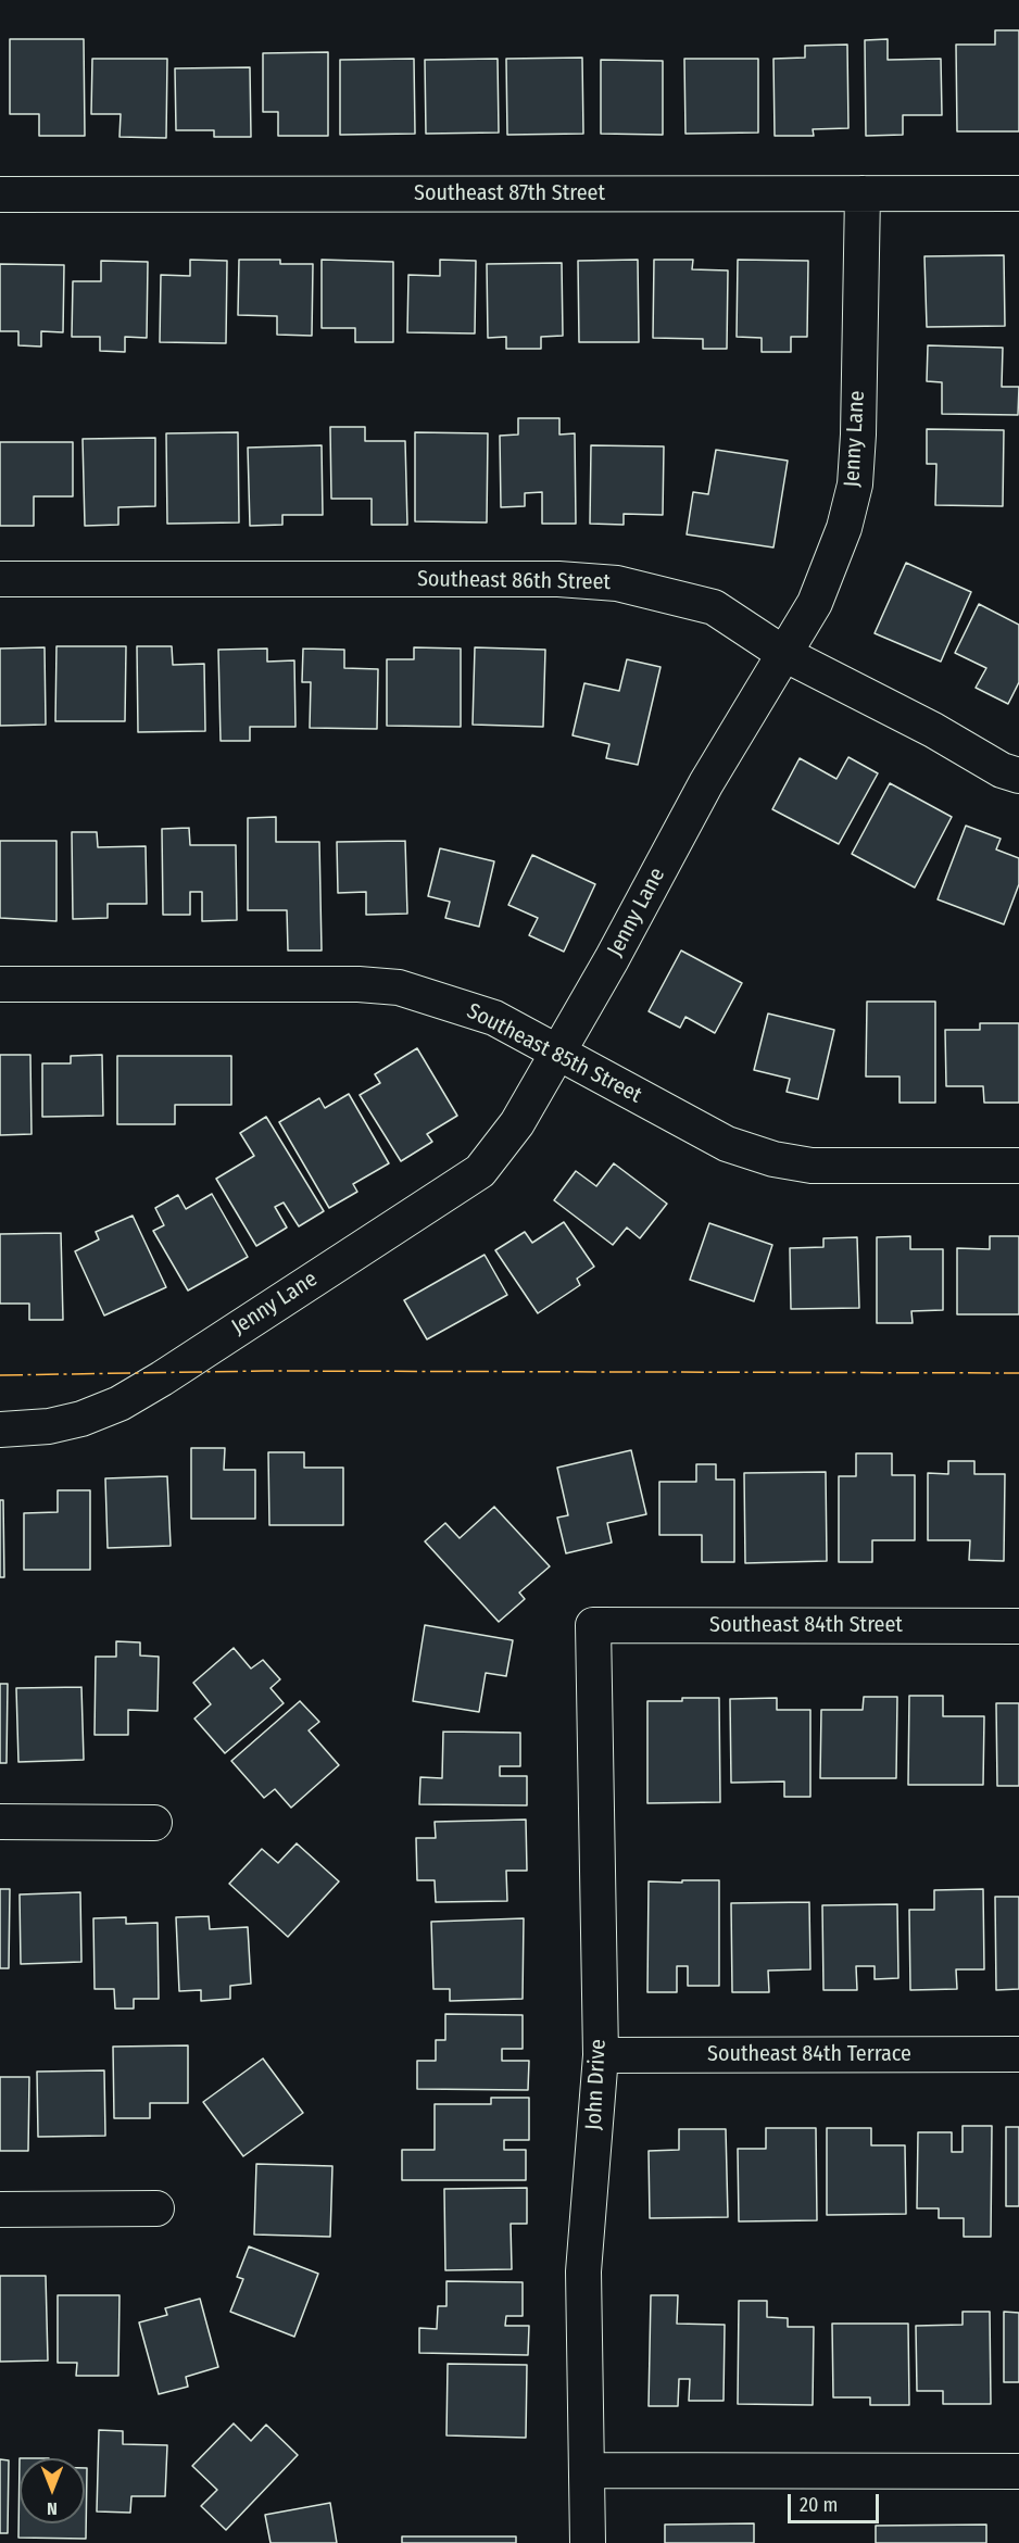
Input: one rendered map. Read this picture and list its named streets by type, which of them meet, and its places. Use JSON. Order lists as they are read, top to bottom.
{
  "streets": {
    "street": [
      "Southeast 87th Street",
      "Jenny Lane",
      "Southeast 86th Street",
      "Southeast 85th Street",
      "Southeast 84th Street",
      "Southeast 84th Terrace",
      "John Drive"
    ]
  },
  "crossings": [
    ["Southeast 87th Street", "Jenny Lane"],
    ["Jenny Lane", "Southeast 86th Street"],
    ["Jenny Lane", "Southeast 85th Street"],
    ["Southeast 84th Street", "John Drive"],
    ["Southeast 84th Terrace", "John Drive"]
  ],
  "scale_bar": "20 m",
  "north": "bottom"
}
